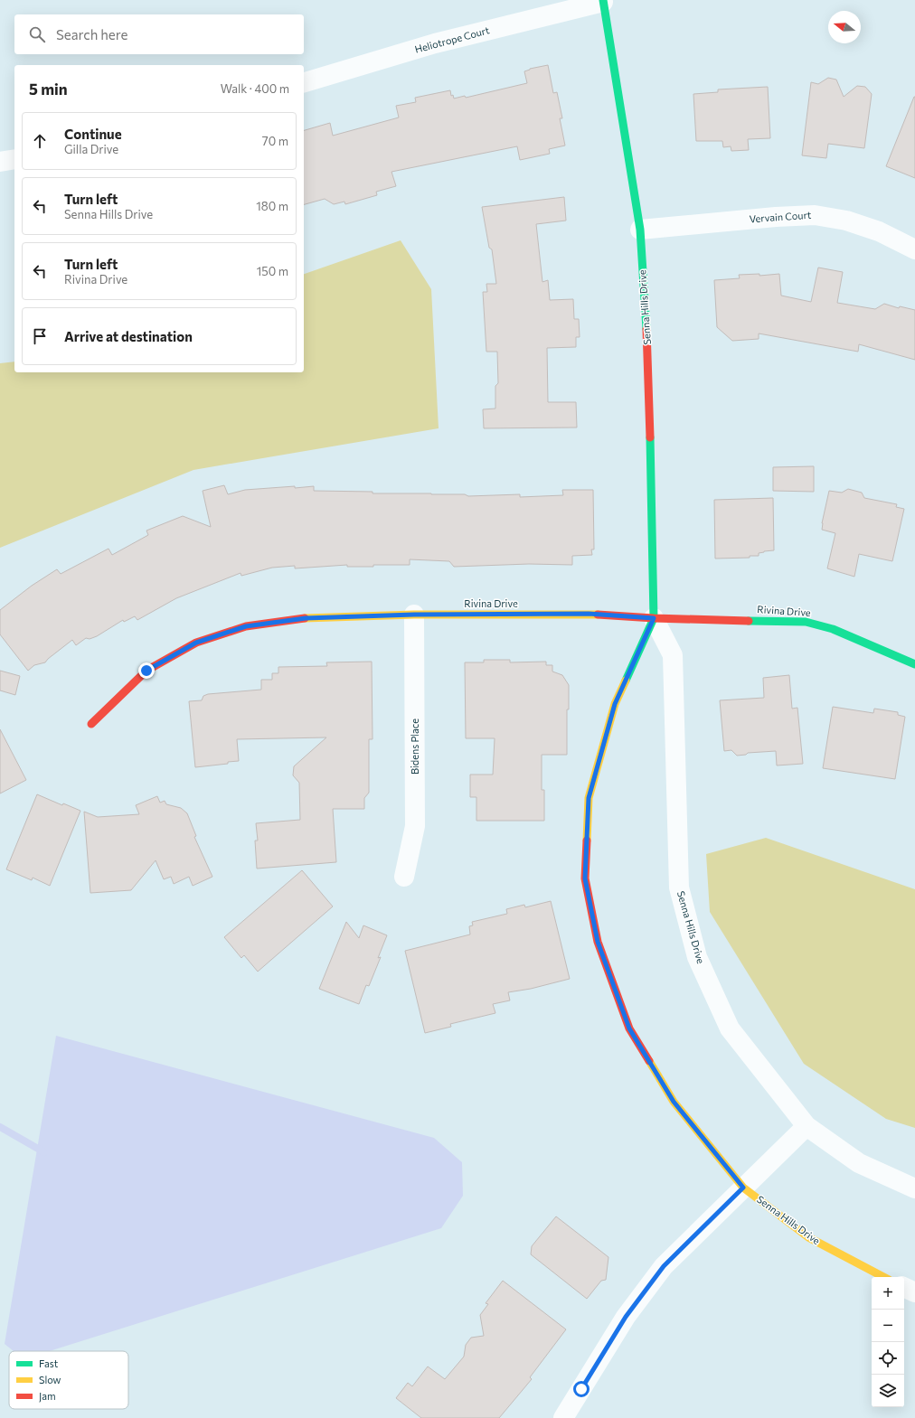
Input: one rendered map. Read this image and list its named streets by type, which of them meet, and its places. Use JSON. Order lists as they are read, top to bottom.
{
  "streets": {
    "street": [
      "Heliotrope Court",
      "Vervain Court",
      "Senna Hills Drive",
      "Rivina Drive",
      "Bidens Place"
    ]
  },
  "crossings": [
    ["Heliotrope Court", "Senna Hills Drive"],
    ["Vervain Court", "Senna Hills Drive"],
    ["Senna Hills Drive", "Rivina Drive"],
    ["Rivina Drive", "Bidens Place"]
  ],
  "legend": ["Fast", "Slow", "Jam"],
  "north": "left",
  "page": {
    "search": "Search here",
    "heading": ["5 min", "Walk · 400 m"],
    "list": [
      ["Continue", "Gilla Drive", "70 m"],
      ["Turn left", "Senna Hills Drive", "180 m"],
      ["Turn left", "Rivina Drive", "150 m"],
      "Arrive at destination"
    ],
    "map_buttons": ["+", "−"]
  }
}
